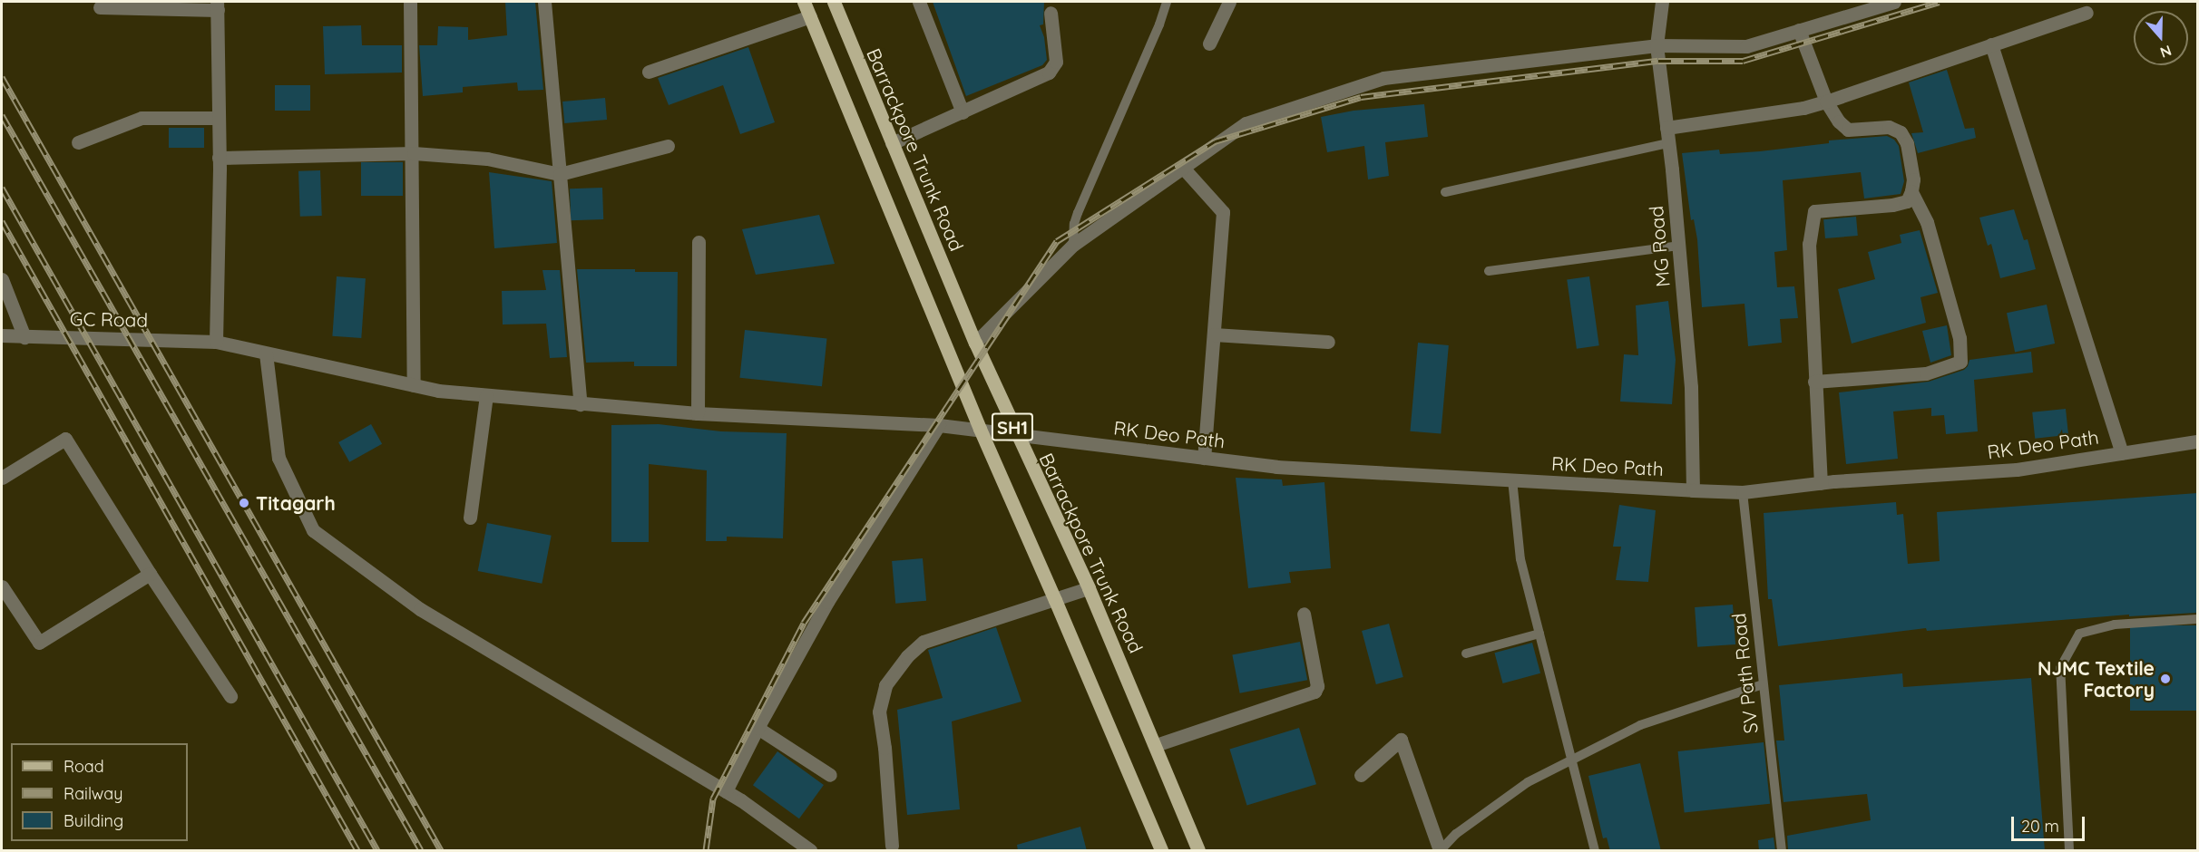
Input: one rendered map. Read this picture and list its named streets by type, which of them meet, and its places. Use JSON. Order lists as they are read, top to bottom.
{
  "streets": {
    "main road": ["Barrackpore Trunk Road", "SH1"],
    "street": ["MG Road", "GC Road", "RK Deo Path"],
    "lane": ["SV Path Road"]
  },
  "crossings": [
    ["Barrackpore Trunk Road", "RK Deo Path"],
    ["MG Road", "RK Deo Path"],
    ["GC Road", "RK Deo Path"],
    ["SH1", "RK Deo Path"],
    ["RK Deo Path", "SV Path Road"]
  ],
  "places": ["Titagarh", "NJMC Textile Factory"],
  "legend": ["Road", "Railway", "Building"],
  "scale_bar": "20 m",
  "north": "bottom"
}
